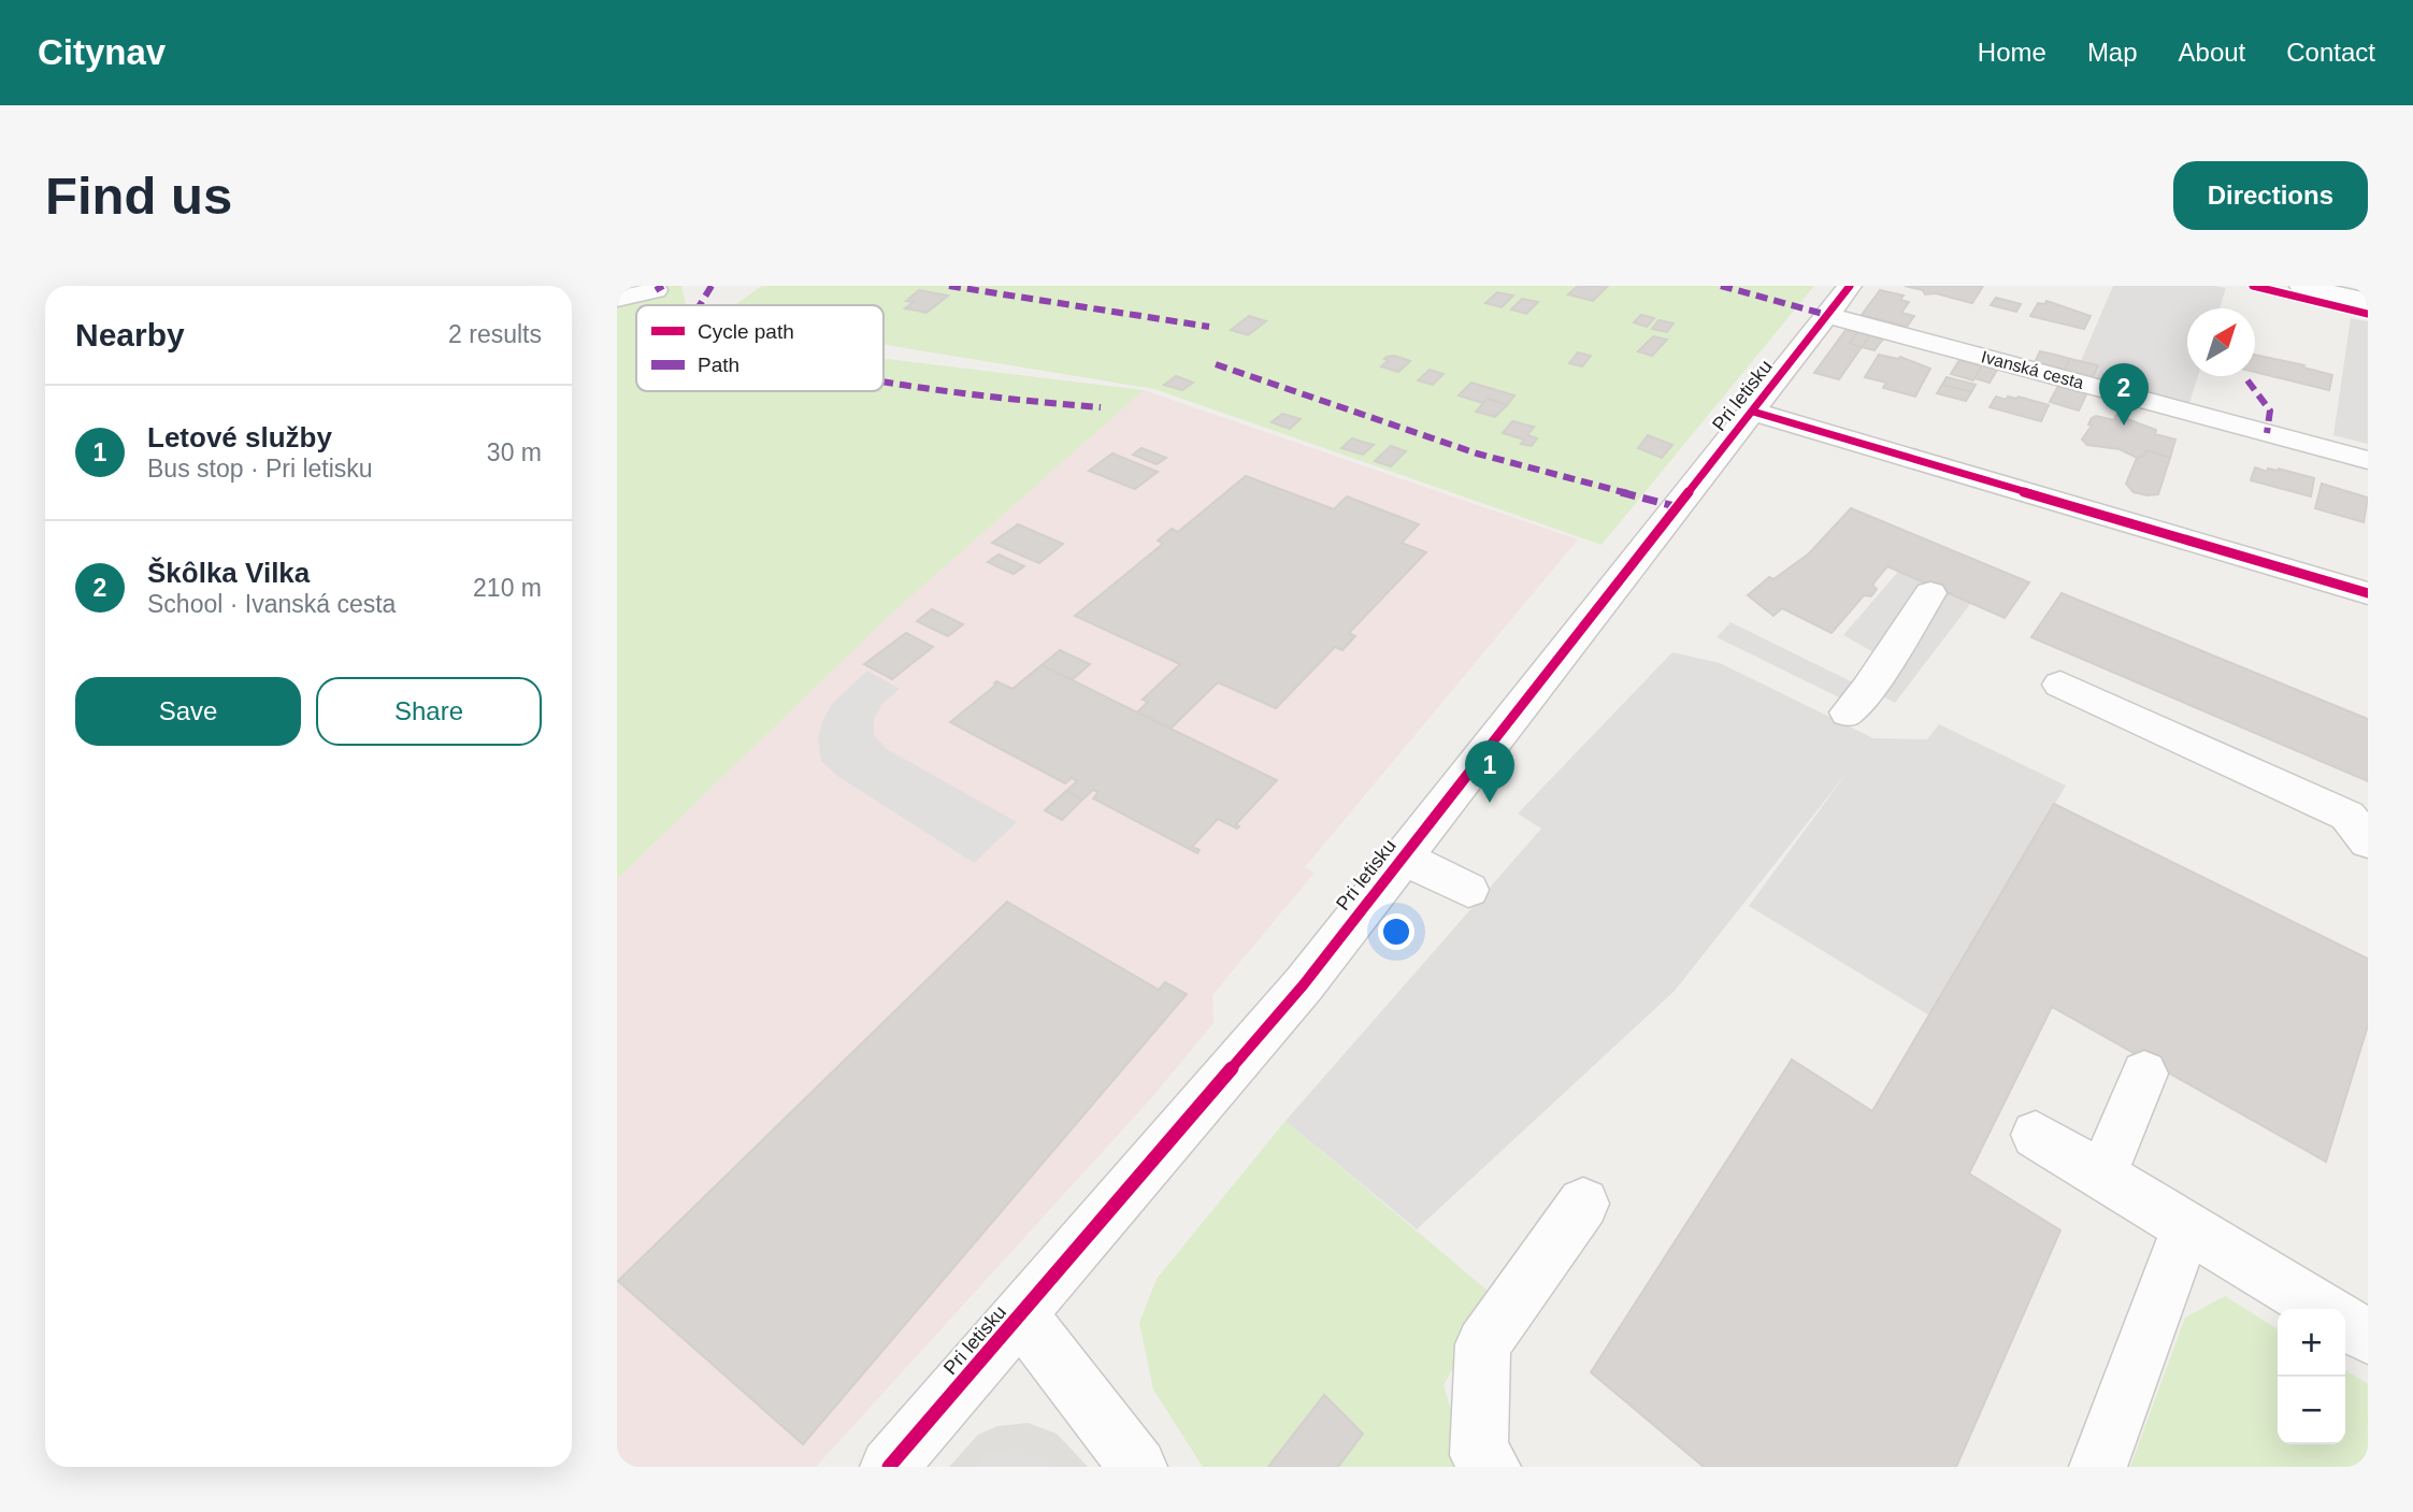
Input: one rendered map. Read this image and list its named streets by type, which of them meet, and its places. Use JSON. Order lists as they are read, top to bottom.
{
  "streets": {
    "street": ["Ivanská cesta", "Pri letisku"]
  },
  "crossings": [
    ["Ivanská cesta", "Pri letisku"]
  ],
  "legend": ["Cycle path", "Path"],
  "north": "top right",
  "page": {
    "header": "Citynav",
    "nav": [
      "Home",
      "Map",
      "About",
      "Contact"
    ],
    "buttons": [
      "Directions",
      ["Save", "Share"]
    ],
    "title": "Find us",
    "heading": ["Nearby", "2 results"],
    "pins": ["2", "1"],
    "list": [
      {
        "mark": "1",
        "name": "Letové služby",
        "note": "Bus stop · Pri letisku",
        "value": "30 m"
      },
      {
        "mark": "2",
        "name": "Škôlka Vilka",
        "note": "School · Ivanská cesta",
        "value": "210 m"
      }
    ],
    "map_buttons": ["+", "−"]
  }
}
